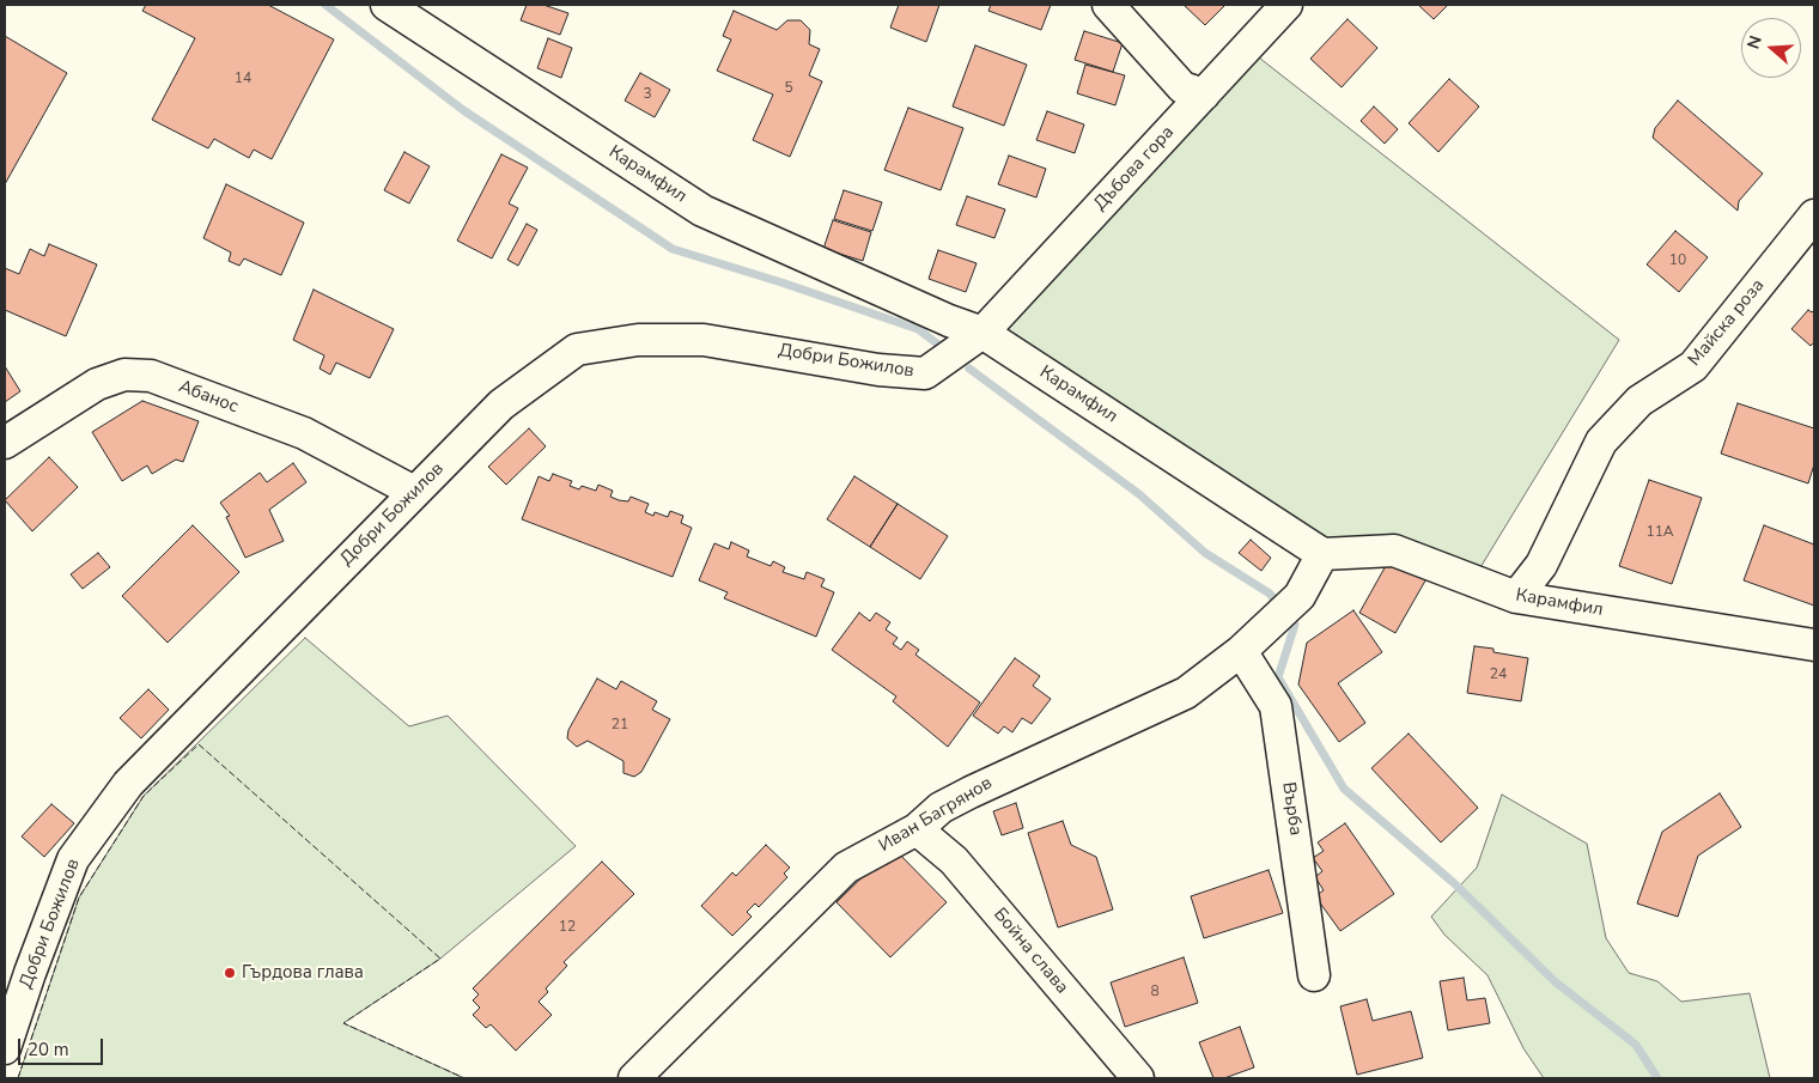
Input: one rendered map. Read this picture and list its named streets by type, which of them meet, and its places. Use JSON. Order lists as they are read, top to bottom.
{
  "streets": {
    "street": [
      "Дъбова гора",
      "Карамфил",
      "Майска роза",
      "Добри Божилов",
      "Абанос",
      "Върба",
      "Иван Багрянов",
      "Бойна слава"
    ]
  },
  "crossings": [
    ["Дъбова гора", "Карамфил"],
    ["Дъбова гора", "Добри Божилов"],
    ["Карамфил", "Майска роза"],
    ["Карамфил", "Добри Божилов"],
    ["Карамфил", "Иван Багрянов"],
    ["Добри Божилов", "Абанос"],
    ["Върба", "Иван Багрянов"],
    ["Иван Багрянов", "Бойна слава"]
  ],
  "places": ["Гърдова глава"],
  "house_numbers": [
    "14",
    "5",
    "3",
    "10",
    "11А",
    "24",
    "21",
    "12",
    "8"
  ],
  "scale_bar": "20 m",
  "north": "left"
}
